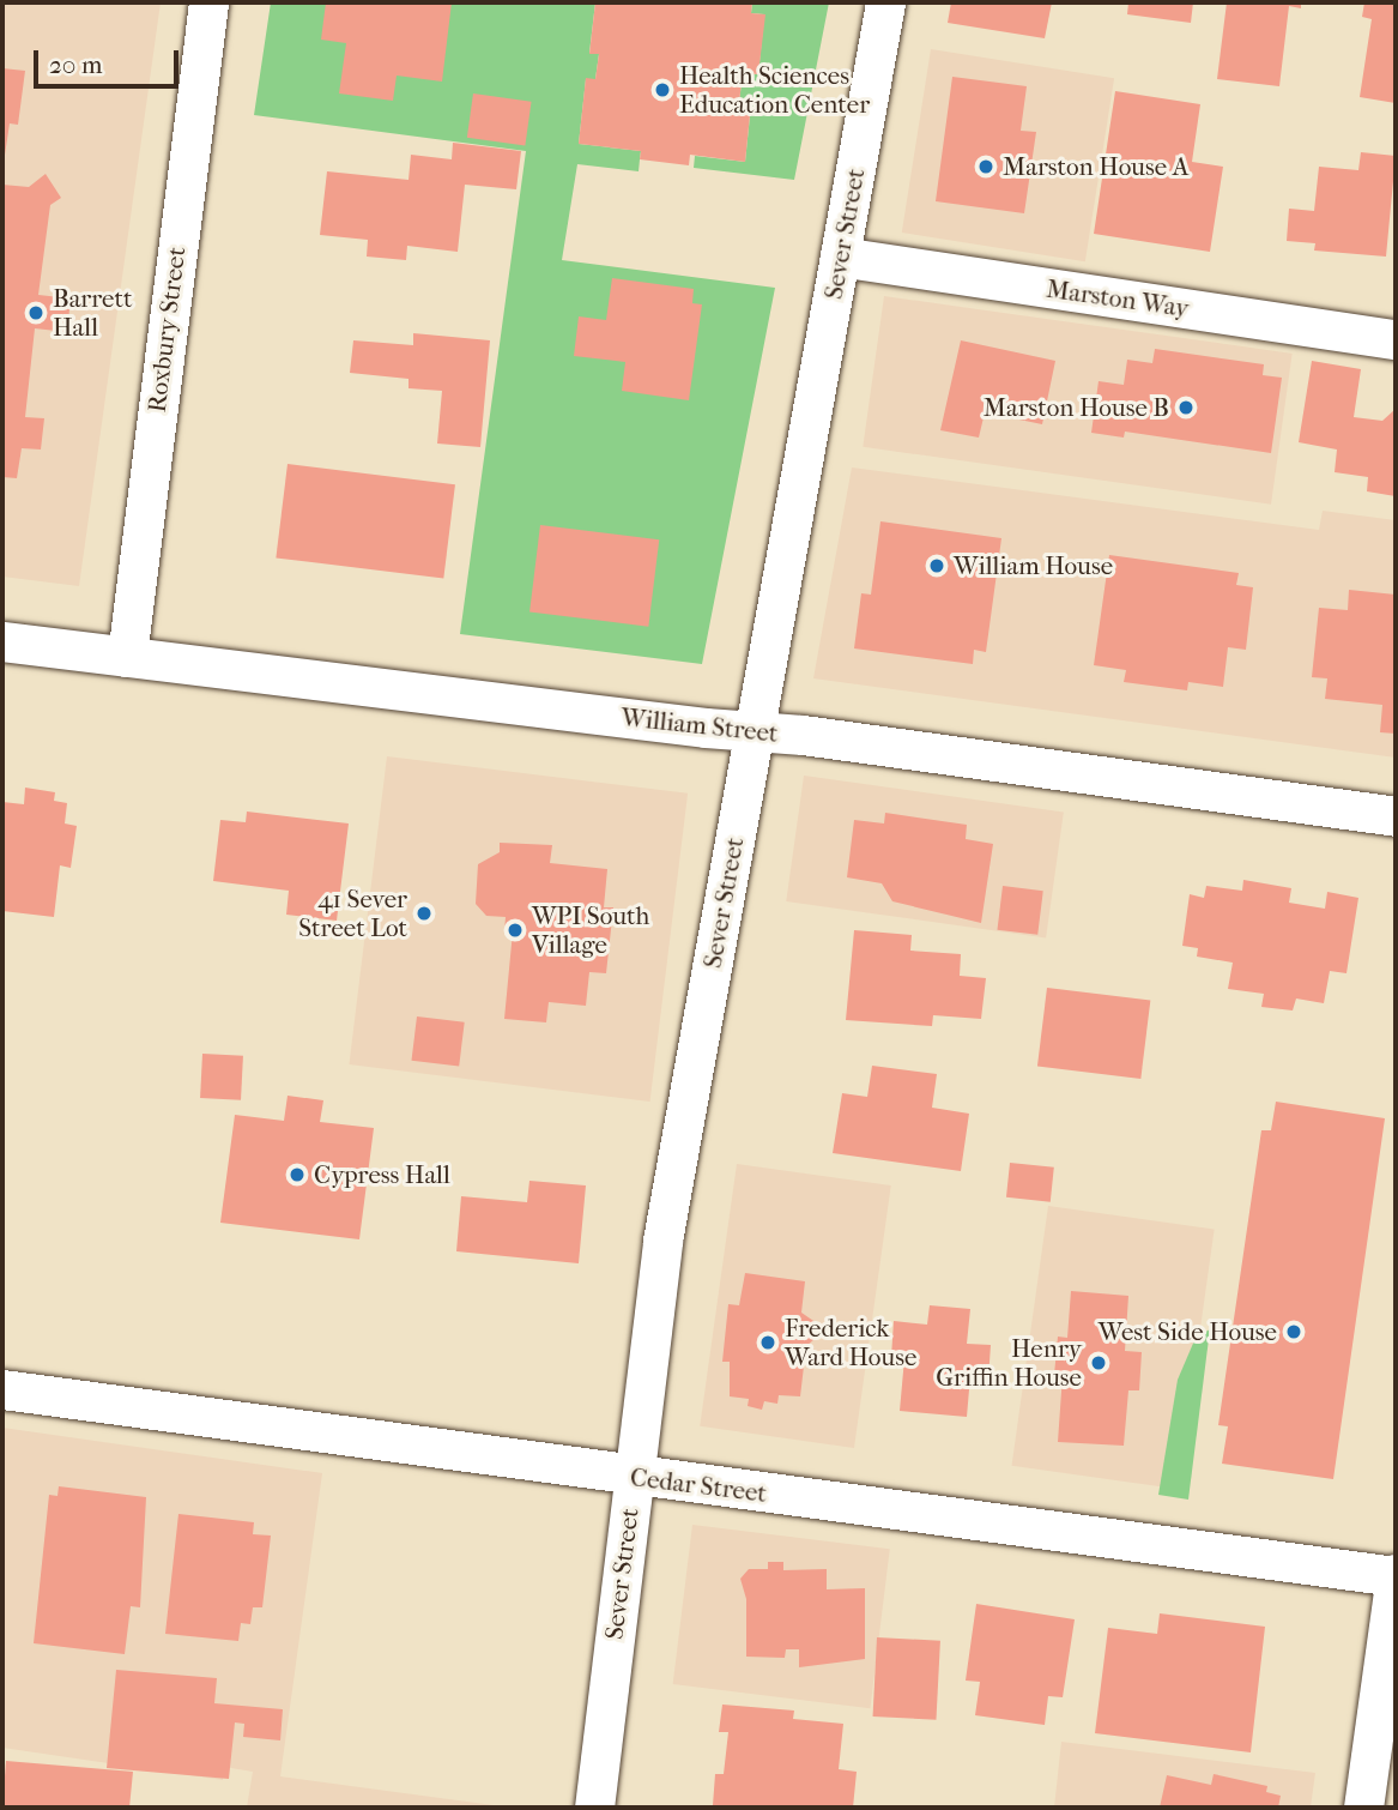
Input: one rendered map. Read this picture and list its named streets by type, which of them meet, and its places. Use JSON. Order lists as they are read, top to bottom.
{
  "streets": {
    "street": [
      "Sever Street",
      "Marston Way",
      "Roxbury Street",
      "William Street",
      "Cedar Street"
    ]
  },
  "crossings": [
    ["Sever Street", "Marston Way"],
    ["Sever Street", "William Street"],
    ["Sever Street", "Cedar Street"],
    ["Roxbury Street", "William Street"]
  ],
  "places": [
    "Health Sciences Education Center",
    "Marston House A",
    "Barrett Hall",
    "Marston House B",
    "William House",
    "41 Sever Street Lot",
    "WPI South Village",
    "Cypress Hall",
    "West Side House",
    "Frederick Ward House",
    "Henry Griffin House"
  ],
  "scale_bar": "20 m"
}
